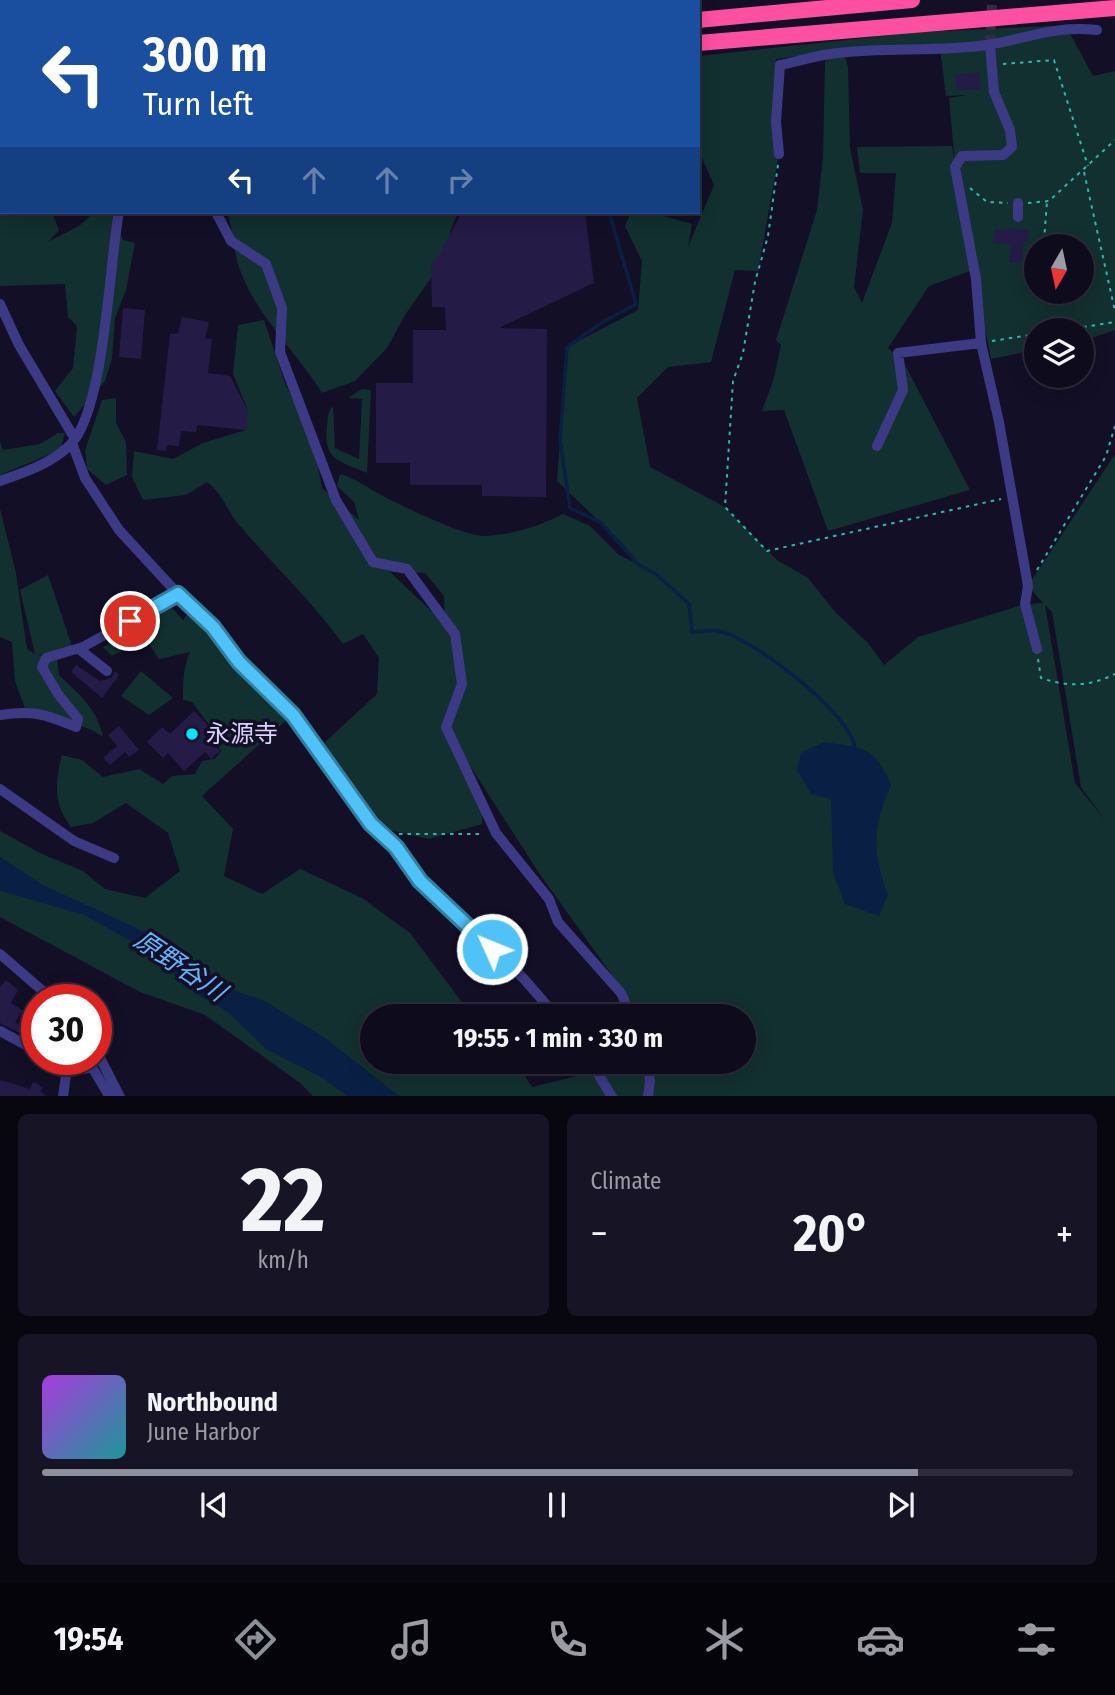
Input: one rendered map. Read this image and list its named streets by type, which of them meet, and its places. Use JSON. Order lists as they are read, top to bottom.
{
  "water": ["原野谷川"],
  "places": ["永源寺"],
  "north": "bottom",
  "page": {
    "turn": ["300 m", "Turn left"],
    "limit": "30",
    "trip": "19:55 · 1 min · 330 m",
    "tile": [
      ["22", "km/h"],
      "Climate"
    ],
    "heat": ["−", "20°", "+"],
    "song": ["Northbound", "June Harbor"],
    "tabs": "19:54"
  }
}
